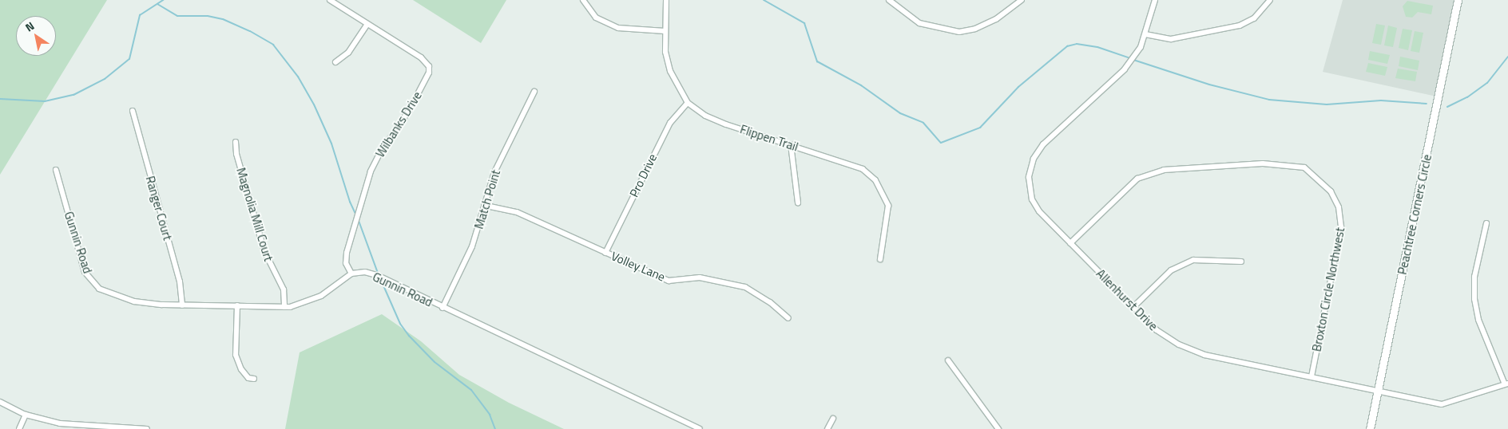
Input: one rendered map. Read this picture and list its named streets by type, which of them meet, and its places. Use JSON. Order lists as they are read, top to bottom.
{
  "streets": {
    "street": [
      "Wilbanks Drive",
      "Flippen Trail",
      "Pro Drive",
      "Match Point",
      "Ranger Court",
      "Magnolia Mill Court",
      "Peachtree Corners Circle",
      "Gunnin Road",
      "Volley Lane",
      "Broxton Circle Northwest",
      "Allenhurst Drive"
    ]
  },
  "crossings": [
    ["Wilbanks Drive", "Gunnin Road"],
    ["Flippen Trail", "Pro Drive"],
    ["Pro Drive", "Volley Lane"],
    ["Match Point", "Gunnin Road"],
    ["Match Point", "Volley Lane"],
    ["Ranger Court", "Gunnin Road"],
    ["Magnolia Mill Court", "Gunnin Road"],
    ["Peachtree Corners Circle", "Allenhurst Drive"],
    ["Broxton Circle Northwest", "Allenhurst Drive"]
  ],
  "north": "top left"
}
